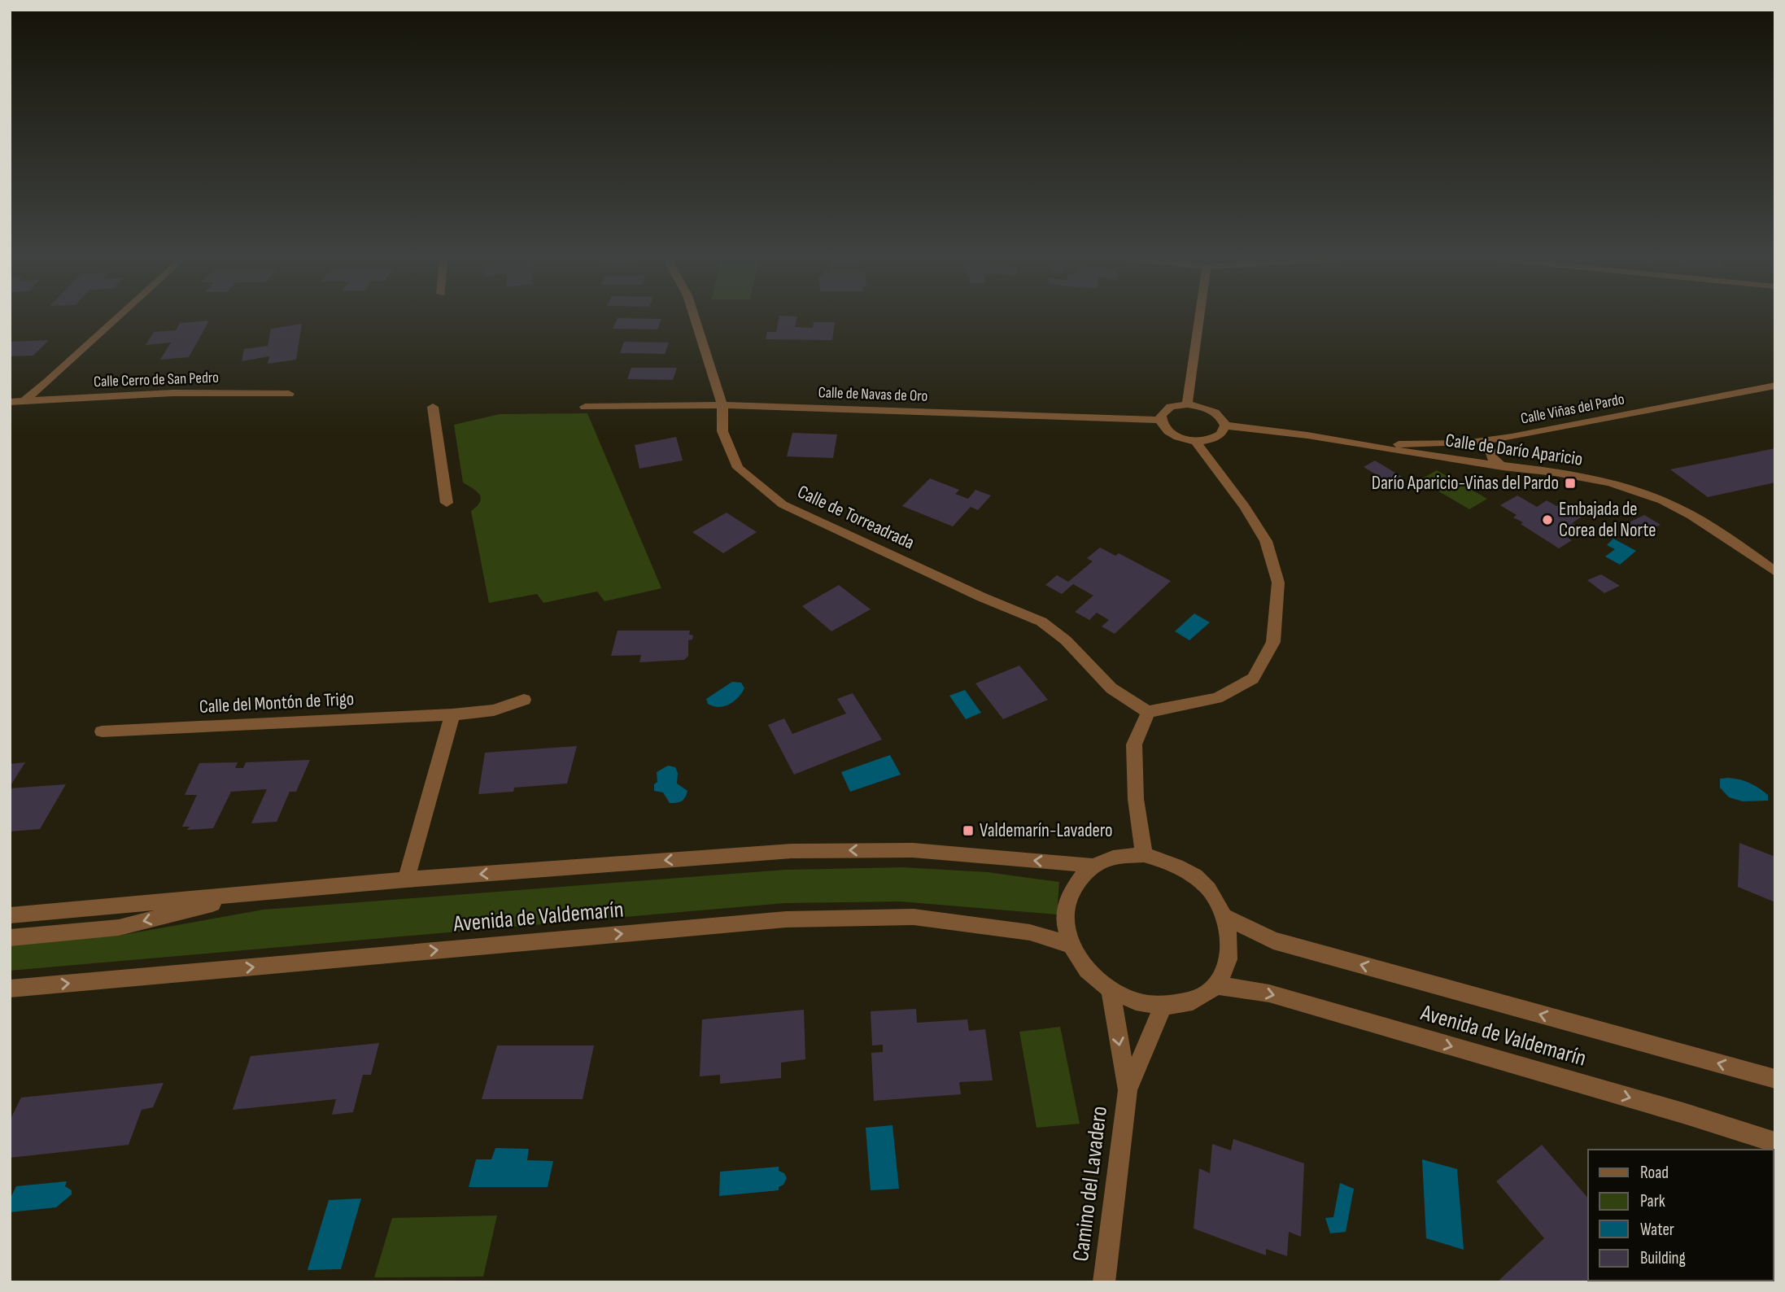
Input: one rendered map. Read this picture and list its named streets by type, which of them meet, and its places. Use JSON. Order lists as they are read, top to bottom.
{
  "streets": {
    "street": [
      "Calle Cerro de San Pedro",
      "Calle de Navas de Oro",
      "Calle Viñas del Pardo",
      "Calle de Darío Aparicio",
      "Calle de Torreadrada",
      "Calle del Montón de Trigo",
      "Avenida de Valdemarín",
      "Camino del Lavadero"
    ]
  },
  "crossings": [
    ["Calle de Navas de Oro", "Calle de Torreadrada"],
    ["Calle Viñas del Pardo", "Calle de Darío Aparicio"],
    ["Avenida de Valdemarín", "Camino del Lavadero"]
  ],
  "places": {
    "transit": ["Darío Aparicio-Viñas del Pardo", "Valdemarín-Lavadero"],
    "other": ["Embajada de Corea del Norte"]
  },
  "legend": [
    "Road",
    "Park",
    "Water",
    "Building"
  ]
}
